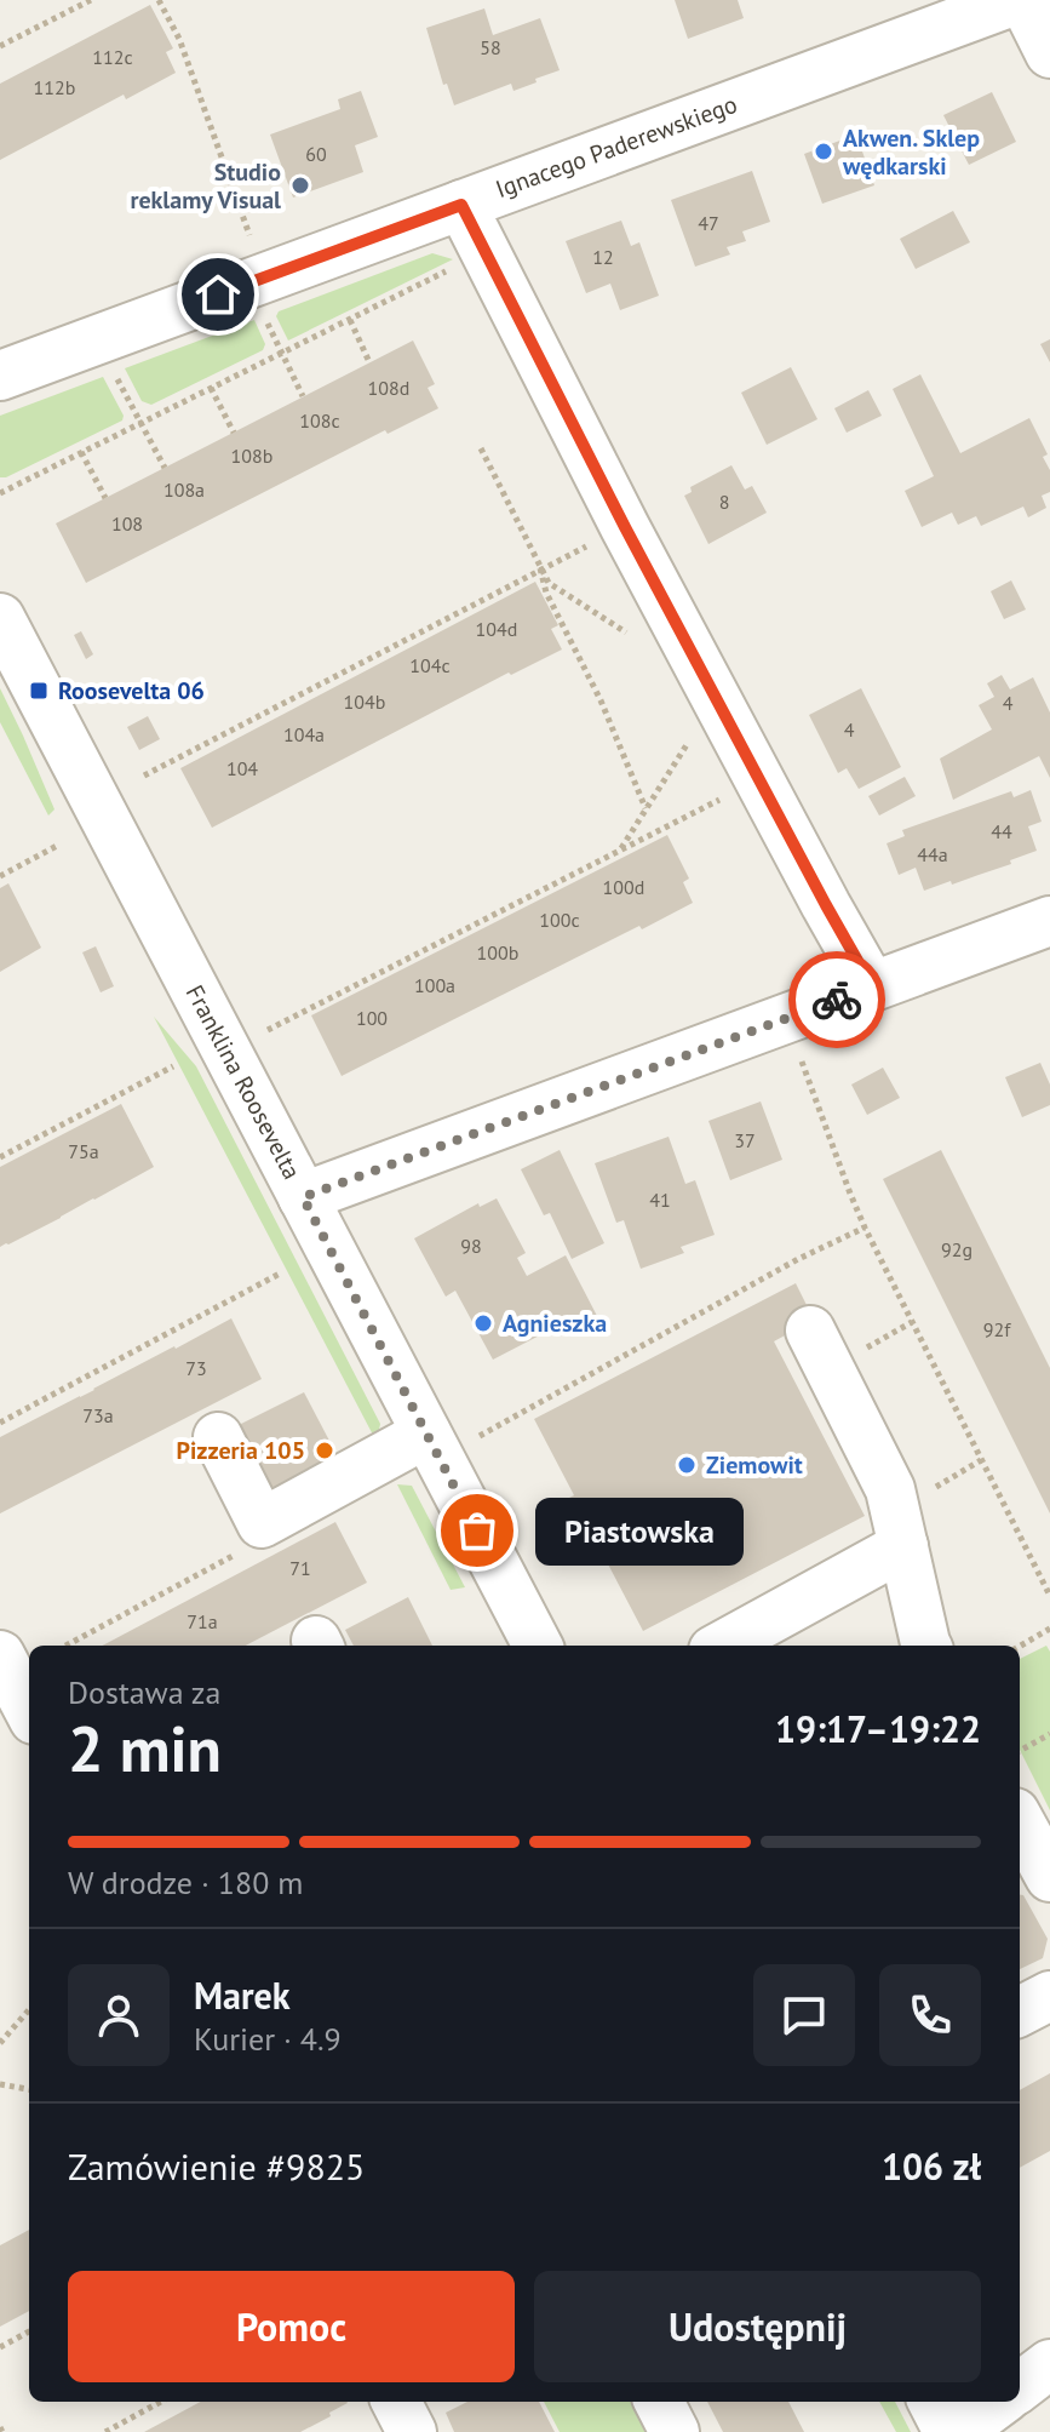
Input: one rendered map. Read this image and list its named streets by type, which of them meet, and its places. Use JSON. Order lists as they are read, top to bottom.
{
  "streets": {
    "street": ["Ignacego Paderewskiego", "Franklina Roosevelta"]
  },
  "places": {
    "other": [
      "Akwen. Sklep wędkarski",
      "Studio reklamy Visual",
      "Agnieszka",
      "Pizzeria 105",
      "Ziemowit",
      "Piastowska"
    ],
    "transit": ["Roosevelta 06"]
  },
  "house_numbers": [
    "58",
    "112c",
    "112b",
    "60",
    "47",
    "12",
    "108d",
    "108c",
    "108b",
    "108a",
    "8",
    "108",
    "104d",
    "104c",
    "104b",
    "4",
    "4",
    "104a",
    "104",
    "44",
    "44a",
    "100d",
    "100c",
    "100b",
    "100a",
    "100",
    "37",
    "75a",
    "41",
    "98",
    "92g",
    "92f",
    "73",
    "73a",
    "71",
    "71a"
  ],
  "page": {
    "bubble": "Piastowska",
    "heading": ["2 min", "Dostawa za", "19:17–19:22"],
    "panel": [
      "Marek",
      "Kurier · 4.9",
      "Zamówienie #9825",
      "106 zł"
    ],
    "bar": "W drodze · 180 m",
    "buttons": ["Pomoc", "Udostępnij"]
  }
}
